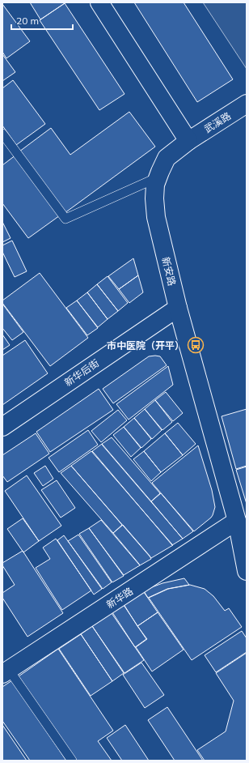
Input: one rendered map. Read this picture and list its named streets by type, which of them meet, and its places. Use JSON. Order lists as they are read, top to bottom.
{
  "streets": {
    "street": [
      "武溪路",
      "新安路",
      "新华后街",
      "新华路"
    ]
  },
  "crossings": [
    ["武溪路", "新安路"],
    ["新安路", "新华后街"],
    ["新安路", "新华路"]
  ],
  "places": {
    "bus stop": ["市中医院（开平）"]
  },
  "scale_bar": "20 m"
}
